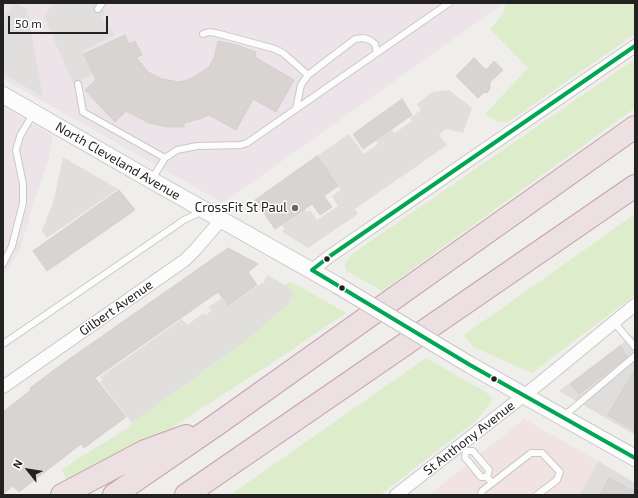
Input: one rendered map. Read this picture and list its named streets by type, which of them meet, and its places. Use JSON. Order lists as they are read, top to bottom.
{
  "streets": {
    "street": ["North Cleveland Avenue", "Gilbert Avenue", "St Anthony Avenue"]
  },
  "crossings": [
    ["North Cleveland Avenue", "Gilbert Avenue"],
    ["North Cleveland Avenue", "St Anthony Avenue"]
  ],
  "places": ["CrossFit St Paul"],
  "scale_bar": "50 m",
  "north": "top left"
}
